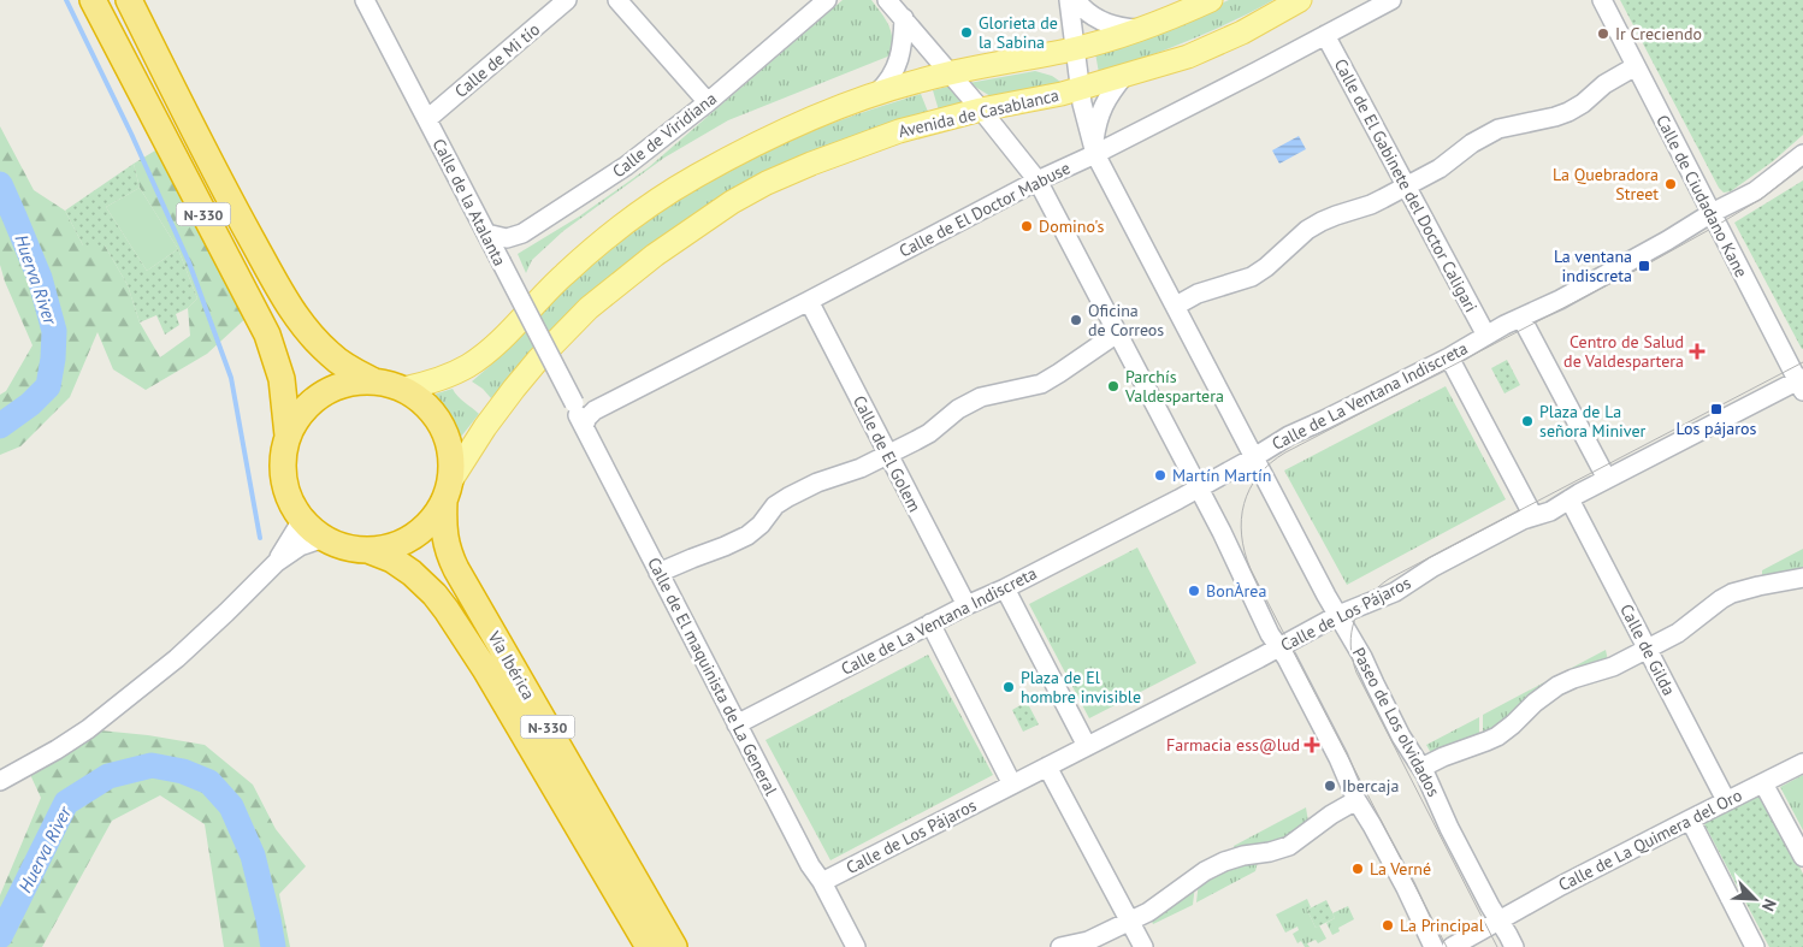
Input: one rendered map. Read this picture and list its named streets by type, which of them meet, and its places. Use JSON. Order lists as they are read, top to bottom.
{
  "streets": {
    "highway": ["N-330", "Vía Ibérica"],
    "main road": ["Avenida de Casablanca"],
    "street": [
      "Calle de Mi tío",
      "Calle de Viridiana",
      "Calle de El Gabinete del Doctor Caligari",
      "Calle de Ciudadano Kane",
      "Calle de la Atalanta",
      "Calle de El Doctor Mabuse",
      "Calle de La Ventana Indiscreta",
      "Calle de El Golem",
      "Calle de Los Pájaros",
      "Calle de Gilda",
      "Calle de El maquinista de La General",
      "Paseo de Los olvidados",
      "Calle de La Quimera del Oro"
    ]
  },
  "crossings": [
    ["Calle de Mi tío", "Calle de la Atalanta"],
    ["Avenida de Casablanca", "N-330"],
    ["Avenida de Casablanca", "Vía Ibérica"],
    ["Avenida de Casablanca", "Paseo de Los olvidados"],
    ["Calle de Viridiana", "Calle de la Atalanta"],
    ["Calle de El Gabinete del Doctor Caligari", "Calle de El Doctor Mabuse"],
    ["Calle de El Gabinete del Doctor Caligari", "Calle de La Ventana Indiscreta"],
    ["Calle de Ciudadano Kane", "Calle de La Ventana Indiscreta"],
    ["Calle de Ciudadano Kane", "Calle de Los Pájaros"],
    ["Calle de la Atalanta", "Calle de El maquinista de La General"],
    ["Calle de El Doctor Mabuse", "Calle de El Golem"],
    ["Calle de El Doctor Mabuse", "Calle de El maquinista de La General"],
    ["Calle de El Doctor Mabuse", "Paseo de Los olvidados"],
    ["N-330", "Vía Ibérica"],
    ["Calle de La Ventana Indiscreta", "Calle de El Golem"],
    ["Calle de La Ventana Indiscreta", "Calle de El maquinista de La General"],
    ["Calle de La Ventana Indiscreta", "Paseo de Los olvidados"],
    ["Calle de Los Pájaros", "Calle de Gilda"],
    ["Calle de Los Pájaros", "Calle de El maquinista de La General"],
    ["Calle de Los Pájaros", "Paseo de Los olvidados"],
    ["Calle de Gilda", "Calle de La Quimera del Oro"],
    ["Paseo de Los olvidados", "Calle de La Quimera del Oro"]
  ],
  "water": ["Huerva River"],
  "places": {
    "other": [
      "Glorieta de la Sabina",
      "Ir Creciendo",
      "La Quebradora Street",
      "Domino's",
      "Oficina de Correos",
      "Parchís Valdespartera",
      "Plaza de La señora Miniver",
      "Martín Martín",
      "BonÀrea",
      "Plaza de El hombre invisible",
      "Ibercaja",
      "La Verné",
      "La Principal"
    ],
    "transit": ["La ventana indiscreta", "Los pájaros"],
    "health": ["Centro de Salud de Valdespartera", "Farmacia ess@lud"]
  },
  "north": "bottom right"
}
